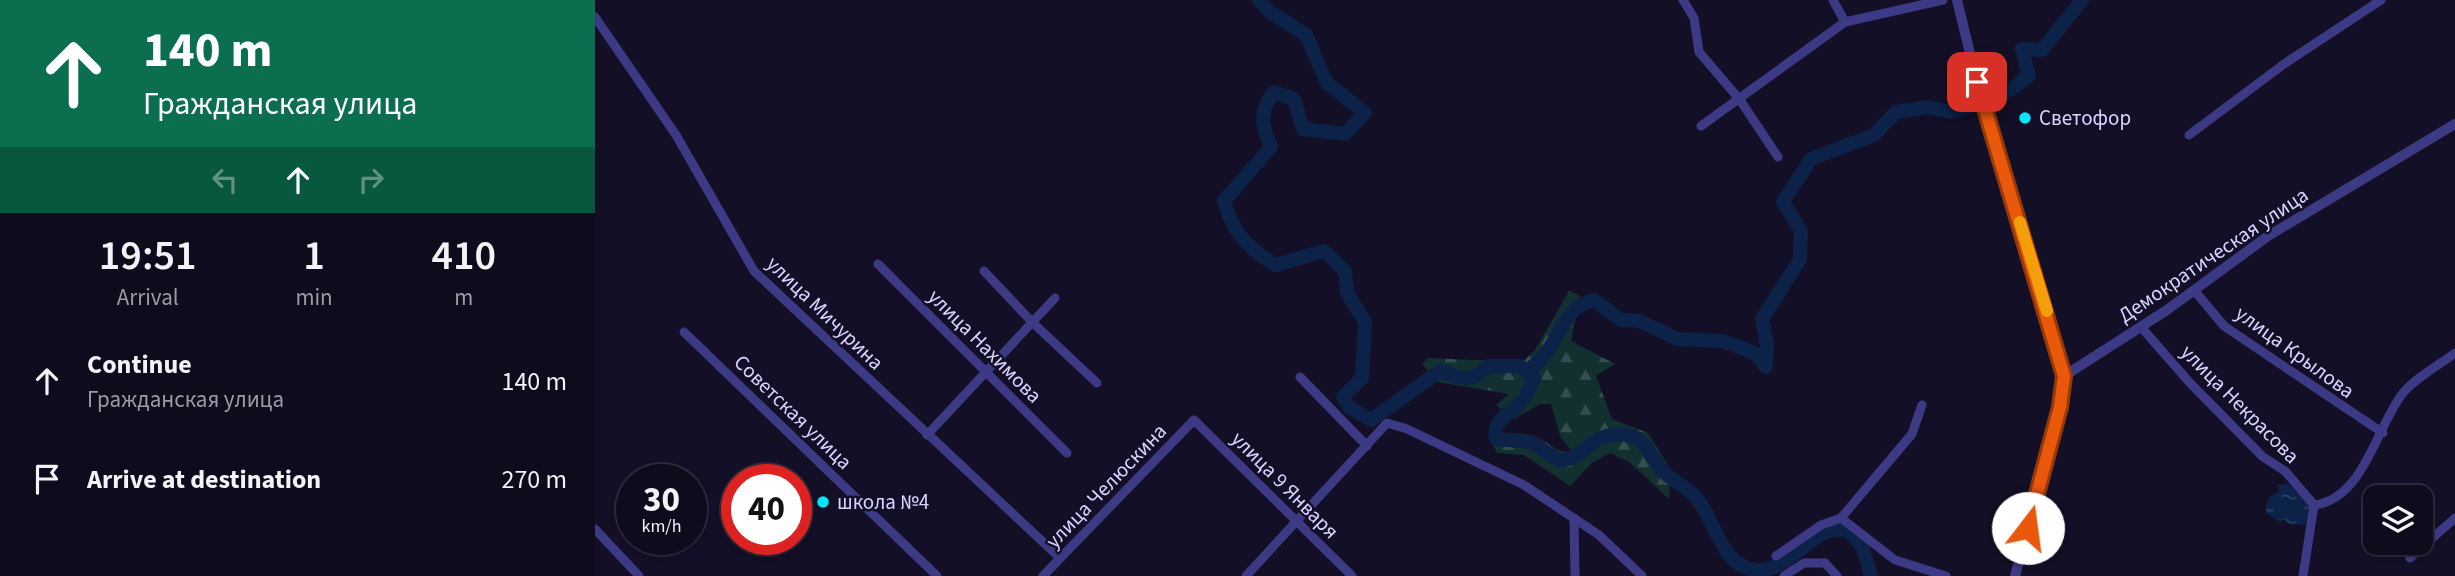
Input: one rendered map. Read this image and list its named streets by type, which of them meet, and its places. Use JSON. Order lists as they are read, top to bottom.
{
  "streets": {
    "street": [
      "Демократическая улица",
      "улица Мичурина",
      "улица Нахимова",
      "улица Крылова",
      "улица Некрасова",
      "Советская улица",
      "улица 9 Января",
      "улица Челюскина"
    ]
  },
  "crossings": [
    ["Демократическая улица", "улица Крылова"],
    ["Демократическая улица", "улица Некрасова"],
    ["улица Мичурина", "улица Челюскина"],
    ["улица 9 Января", "улица Челюскина"]
  ],
  "places": ["Светофор", "школа №4"],
  "page": {
    "turn": ["140 m", "Гражданская улица"],
    "eta": [
      "19:51",
      "Arrival",
      "1",
      "min",
      "410",
      "m"
    ],
    "list": [
      {
        "name": "Continue",
        "note": "Гражданская улица",
        "value": "140 m"
      },
      {
        "name": "Arrive at destination",
        "value": "270 m"
      }
    ],
    "speed": "30 km/h",
    "limit": "40"
  }
}
